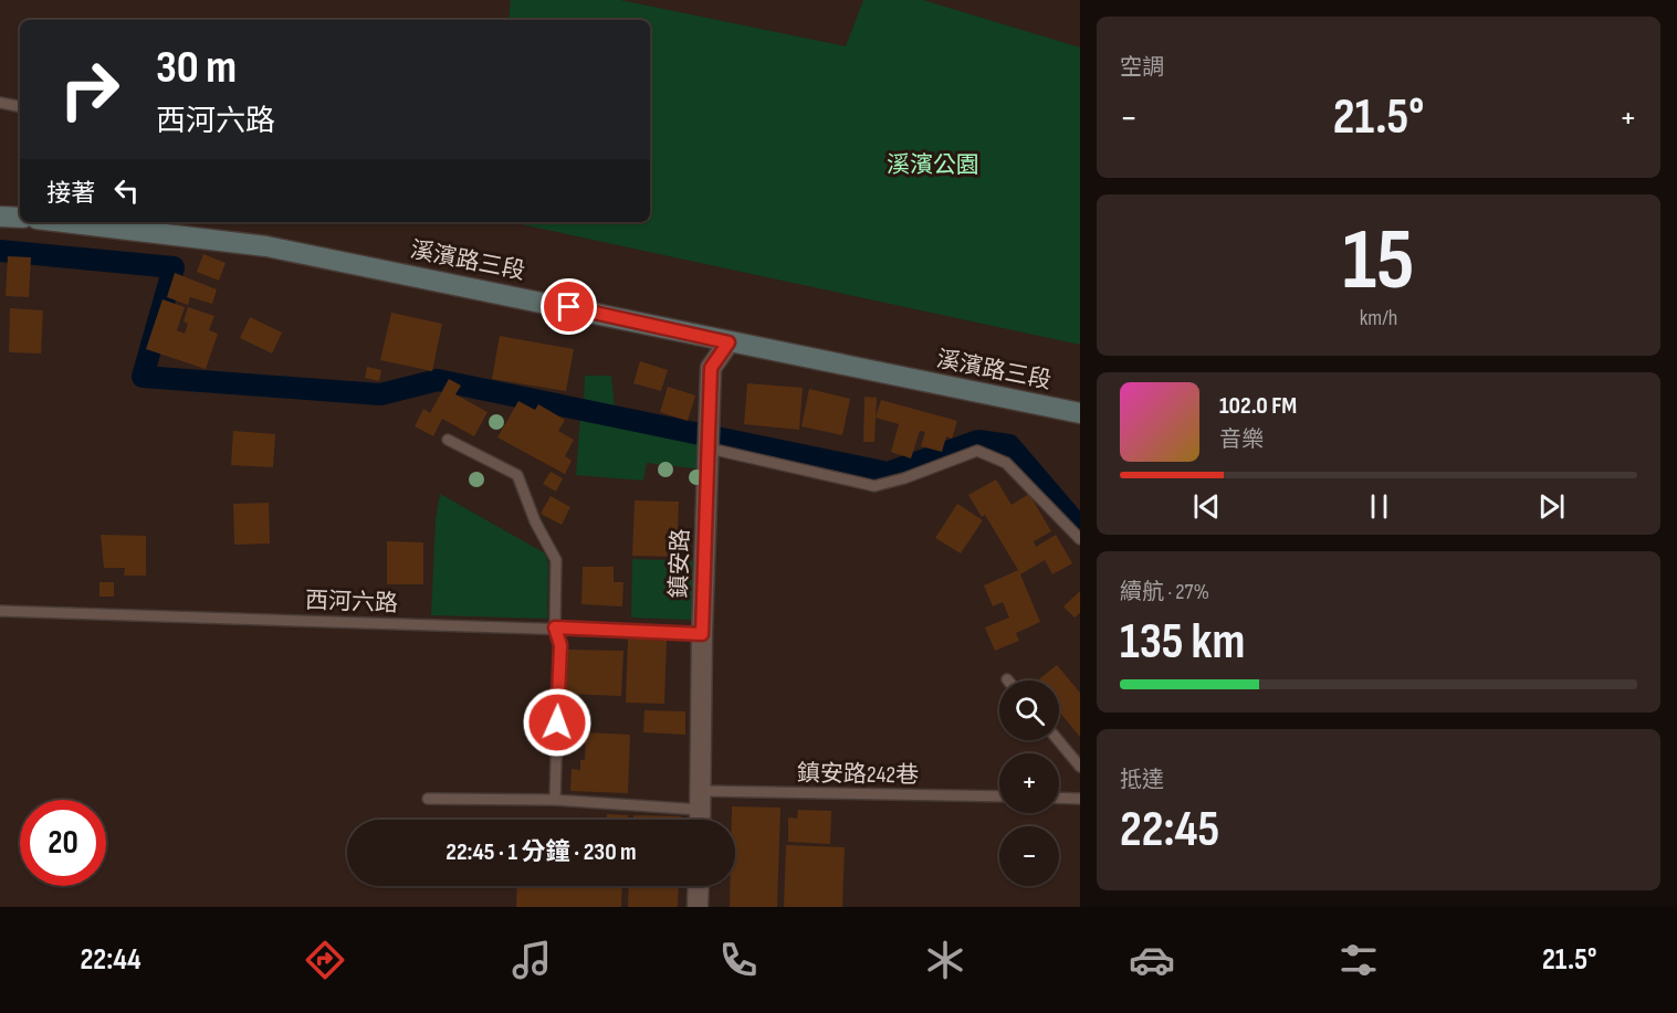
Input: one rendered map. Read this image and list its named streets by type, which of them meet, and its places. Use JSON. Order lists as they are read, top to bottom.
{
  "streets": {
    "street": ["溪濱路三段", "鎮安路"],
    "lane": ["西河六路", "鎮安路242巷"]
  },
  "crossings": [
    ["溪濱路三段", "鎮安路"],
    ["鎮安路", "西河六路"],
    ["鎮安路", "鎮安路242巷"]
  ],
  "parks": ["溪濱公園"],
  "page": {
    "tile": [
      "空調",
      ["15", "km/h"],
      ["續航 · 27%", "135 km"],
      ["抵達", "22:45"]
    ],
    "turn": ["30 m", "西河六路"],
    "heat": ["−", "21.5°", "+"],
    "then": "接著",
    "song": ["102.0 FM", "音樂"],
    "map_buttons": ["+", "−"],
    "limit": "20",
    "trip": "22:45 · 1 分鐘 · 230 m",
    "tabs": ["22:44", "21.5°"]
  }
}
